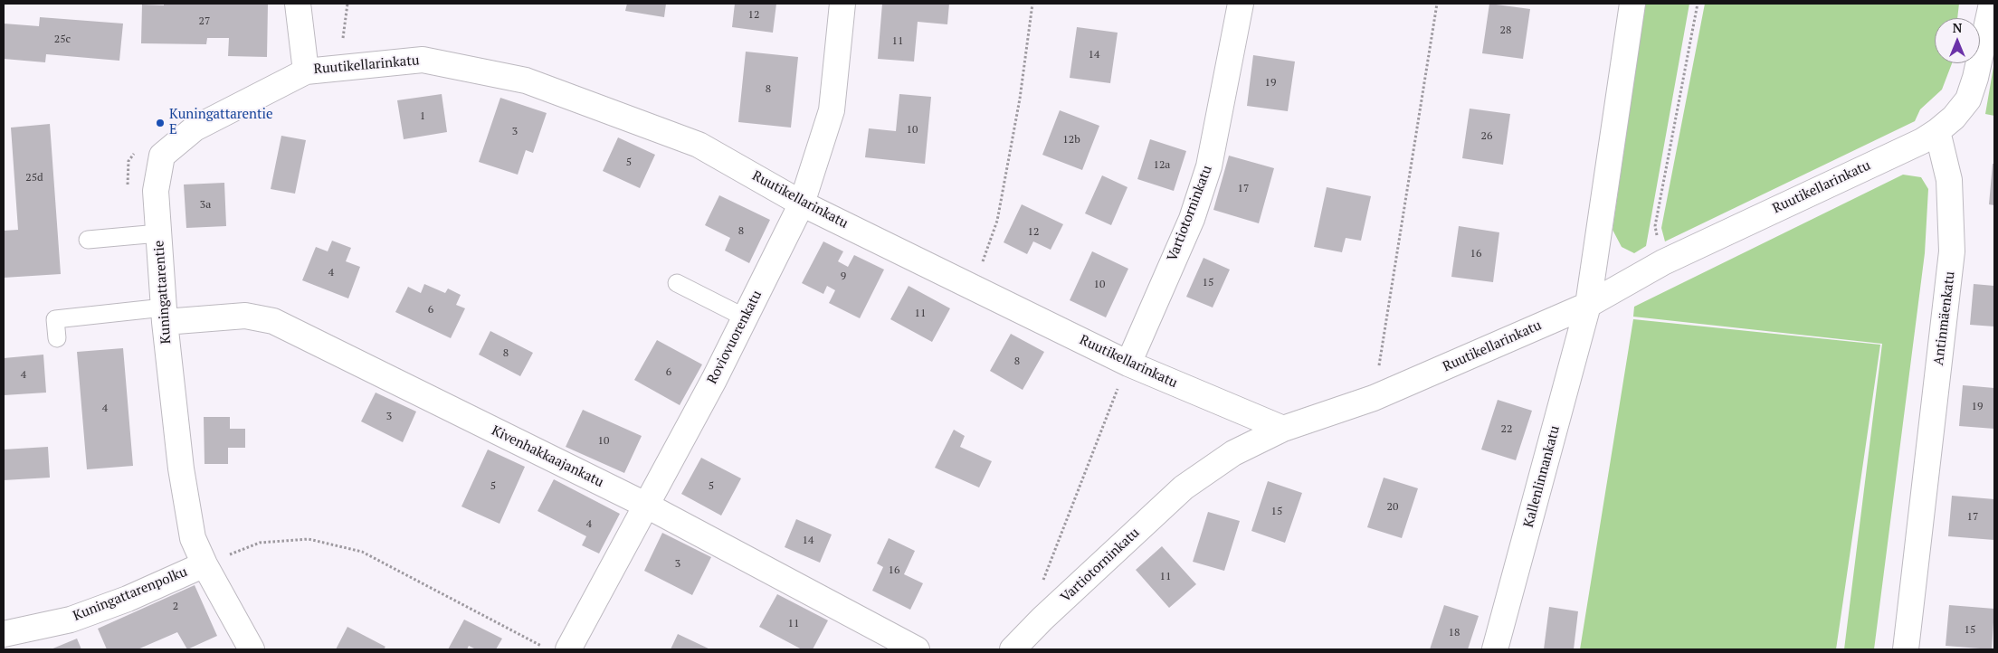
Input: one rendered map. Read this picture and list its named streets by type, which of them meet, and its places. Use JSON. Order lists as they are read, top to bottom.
{
  "streets": {
    "street": [
      "Ruutikellarinkatu",
      "Vartiotorninkatu",
      "Kuningattarentie",
      "Antinmäenkatu",
      "Roviovuorenkatu",
      "Kivenhakkaajankatu",
      "Kallenlinnankatu",
      "Kuningattarenpolku"
    ]
  },
  "crossings": [
    ["Ruutikellarinkatu", "Vartiotorninkatu"],
    ["Ruutikellarinkatu", "Kuningattarentie"],
    ["Ruutikellarinkatu", "Antinmäenkatu"],
    ["Ruutikellarinkatu", "Roviovuorenkatu"],
    ["Ruutikellarinkatu", "Kallenlinnankatu"],
    ["Kuningattarentie", "Kivenhakkaajankatu"],
    ["Kuningattarentie", "Kuningattarenpolku"],
    ["Roviovuorenkatu", "Kivenhakkaajankatu"]
  ],
  "places": ["Kuningattarentie E"],
  "house_numbers": [
    "12",
    "27",
    "28",
    "25c",
    "11",
    "14",
    "19",
    "8",
    "1",
    "10",
    "3",
    "26",
    "12b",
    "5",
    "12a",
    "25d",
    "17",
    "3a",
    "8",
    "12",
    "16",
    "4",
    "9",
    "15",
    "10",
    "6",
    "11",
    "8",
    "8",
    "6",
    "4",
    "19",
    "4",
    "3",
    "22",
    "10",
    "5",
    "5",
    "20",
    "15",
    "17",
    "4",
    "14",
    "3",
    "16",
    "11",
    "2",
    "11",
    "15",
    "18"
  ],
  "north": "top"
}
